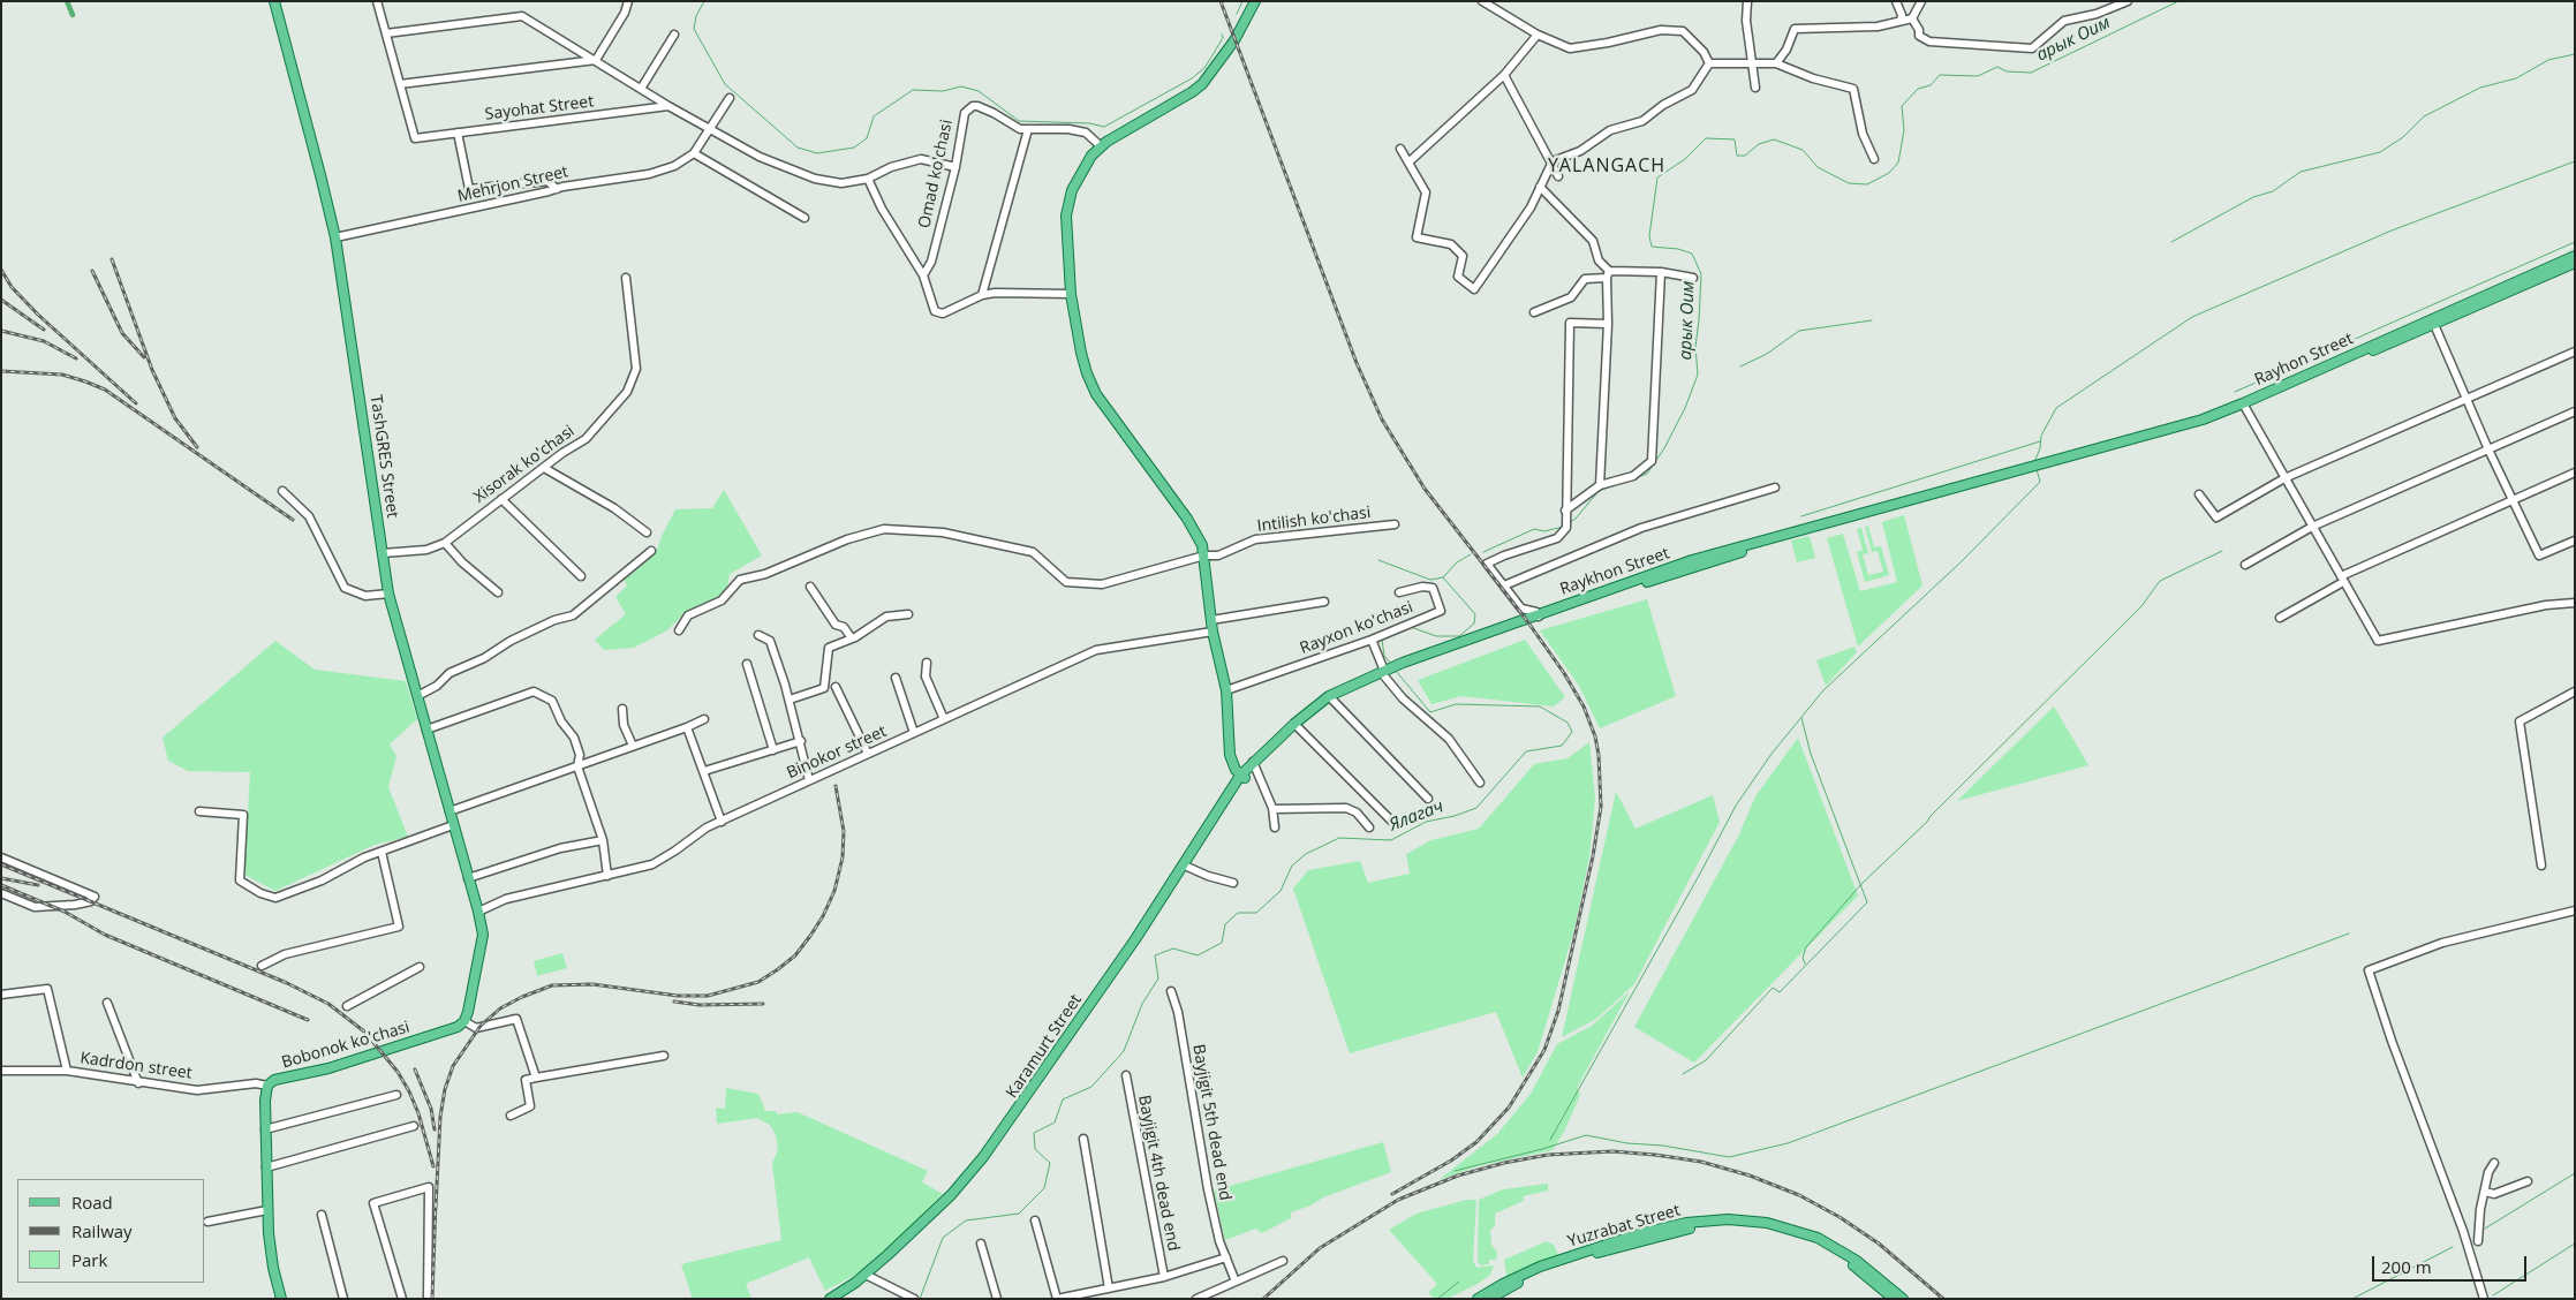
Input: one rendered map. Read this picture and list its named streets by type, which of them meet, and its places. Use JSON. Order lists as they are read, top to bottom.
{
  "streets": {
    "main road": [
      "Rayhon Street",
      "TashGRES Street",
      "Raykhon Street",
      "Bobonok ko'chasi",
      "Karamurt Street",
      "Yuzrabat Street"
    ],
    "street": [
      "Sayohat Street",
      "Omad ko'chasi",
      "Mehrjon Street",
      "Xisorak ko'chasi",
      "Intilish ko'chasi",
      "Rayxon ko'chasi",
      "Binokor street",
      "Kadrdon street",
      "Bayjigit 5th dead end",
      "Bayjigit 4th dead end"
    ]
  },
  "crossings": [
    ["Mehrjon Street", "TashGRES Street"],
    ["Rayhon Street", "Raykhon Street"],
    ["TashGRES Street", "Xisorak ko'chasi"],
    ["TashGRES Street", "Binokor street"],
    ["Raykhon Street", "Karamurt Street"],
    ["Bobonok ko'chasi", "Kadrdon street"]
  ],
  "districts": ["YALANGACH"],
  "water": ["арык Оим", "Ялагач"],
  "legend": ["Road", "Railway", "Park"],
  "scale_bar": "200 m"
}
